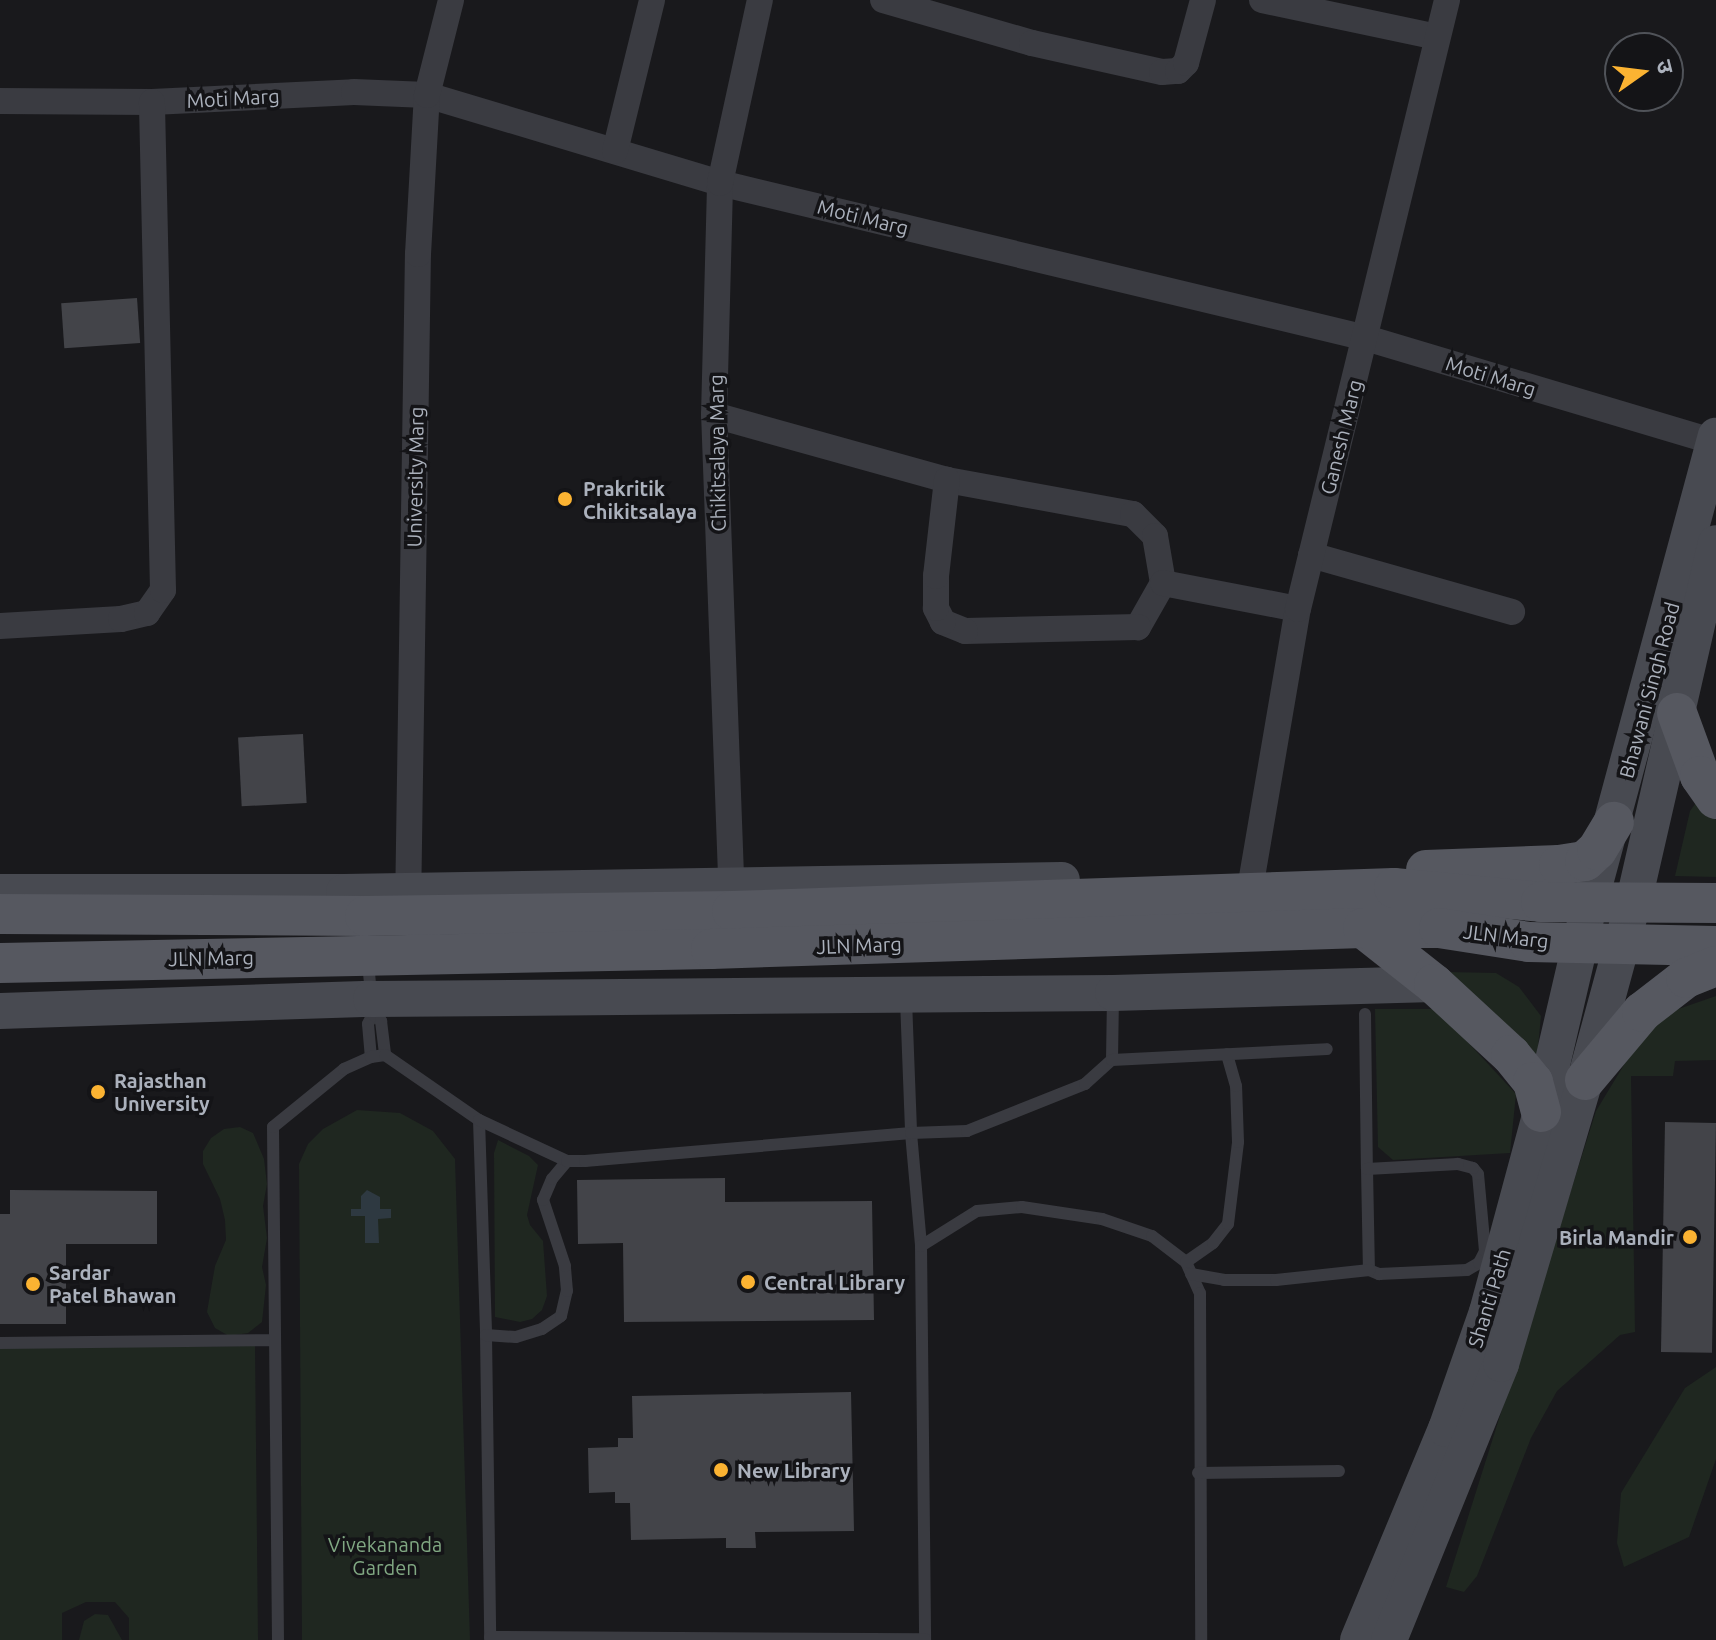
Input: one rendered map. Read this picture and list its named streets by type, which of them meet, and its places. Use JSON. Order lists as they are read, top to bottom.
{
  "streets": {
    "main road": ["Bhawani Singh Road", "JLN Marg", "Shanti Path"],
    "street": [
      "Moti Marg",
      "Ganesh Marg",
      "Chikitsalaya Marg",
      "University Marg"
    ]
  },
  "crossings": [
    ["Moti Marg", "Ganesh Marg"],
    ["Moti Marg", "Chikitsalaya Marg"],
    ["Moti Marg", "University Marg"],
    ["Moti Marg", "Bhawani Singh Road"],
    ["Ganesh Marg", "JLN Marg"],
    ["Chikitsalaya Marg", "JLN Marg"],
    ["University Marg", "JLN Marg"],
    ["Bhawani Singh Road", "JLN Marg"],
    ["Bhawani Singh Road", "Shanti Path"],
    ["JLN Marg", "Shanti Path"]
  ],
  "parks": ["Vivekananda Garden"],
  "places": [
    "Prakritik Chikitsalaya",
    "Rajasthan University",
    "Birla Mandir",
    "Central Library",
    "Sardar Patel Bhawan",
    "New Library"
  ],
  "north": "right"
}
